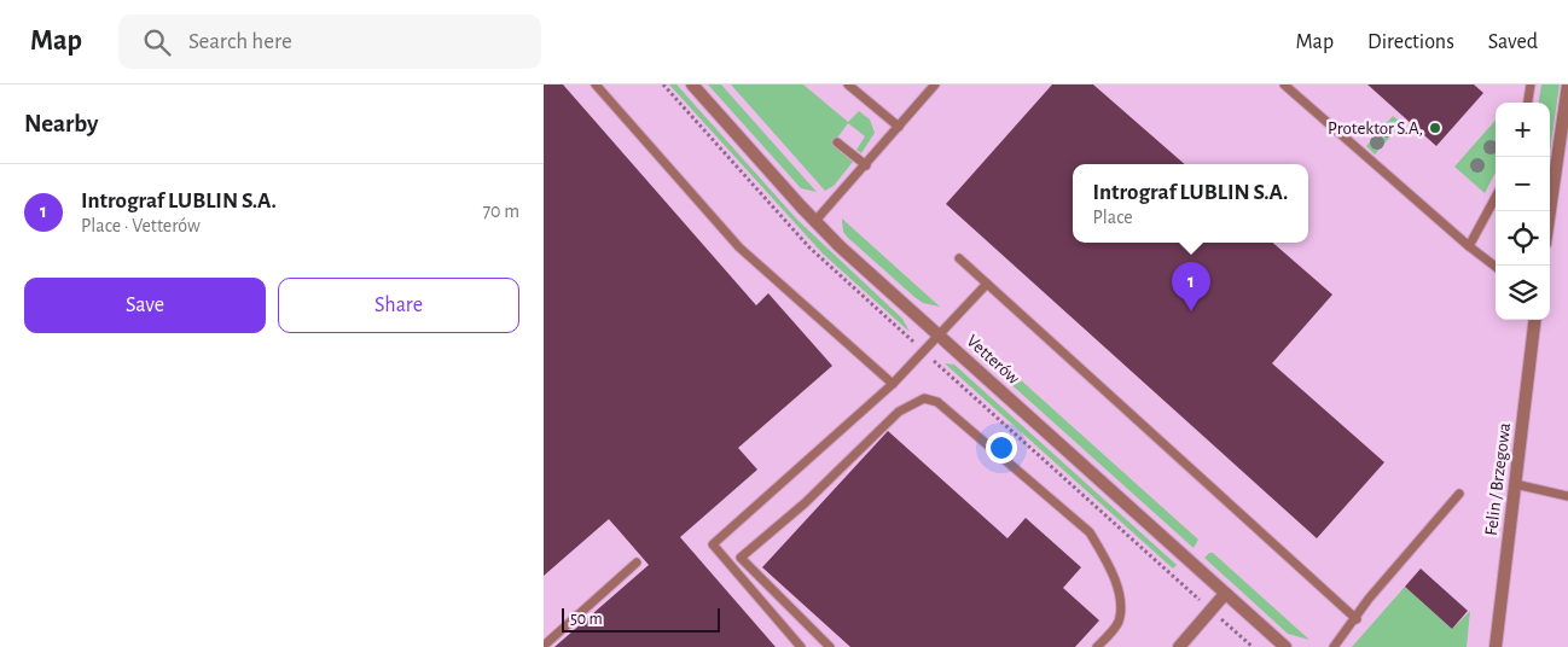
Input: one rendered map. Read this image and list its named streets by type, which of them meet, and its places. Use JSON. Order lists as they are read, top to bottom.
{
  "streets": {
    "street": ["Vetterów", "Felin / Brzegowa"]
  },
  "places": ["Protektor S.A,"],
  "scale_bar": "50 m",
  "page": {
    "header": "Map",
    "search": "Search here",
    "nav": ["Map", "Directions", "Saved"],
    "heading": "Nearby",
    "map_buttons": ["+", "−"],
    "list": [
      {
        "mark": "1",
        "name": "Intrograf LUBLIN S.A.",
        "note": "Place · Vetterów",
        "value": "70 m"
      }
    ],
    "popup": ["Intrograf LUBLIN S.A.", "Place"],
    "buttons": ["Save", "Share"],
    "pins": "1",
    "scale": "50 m"
  }
}
